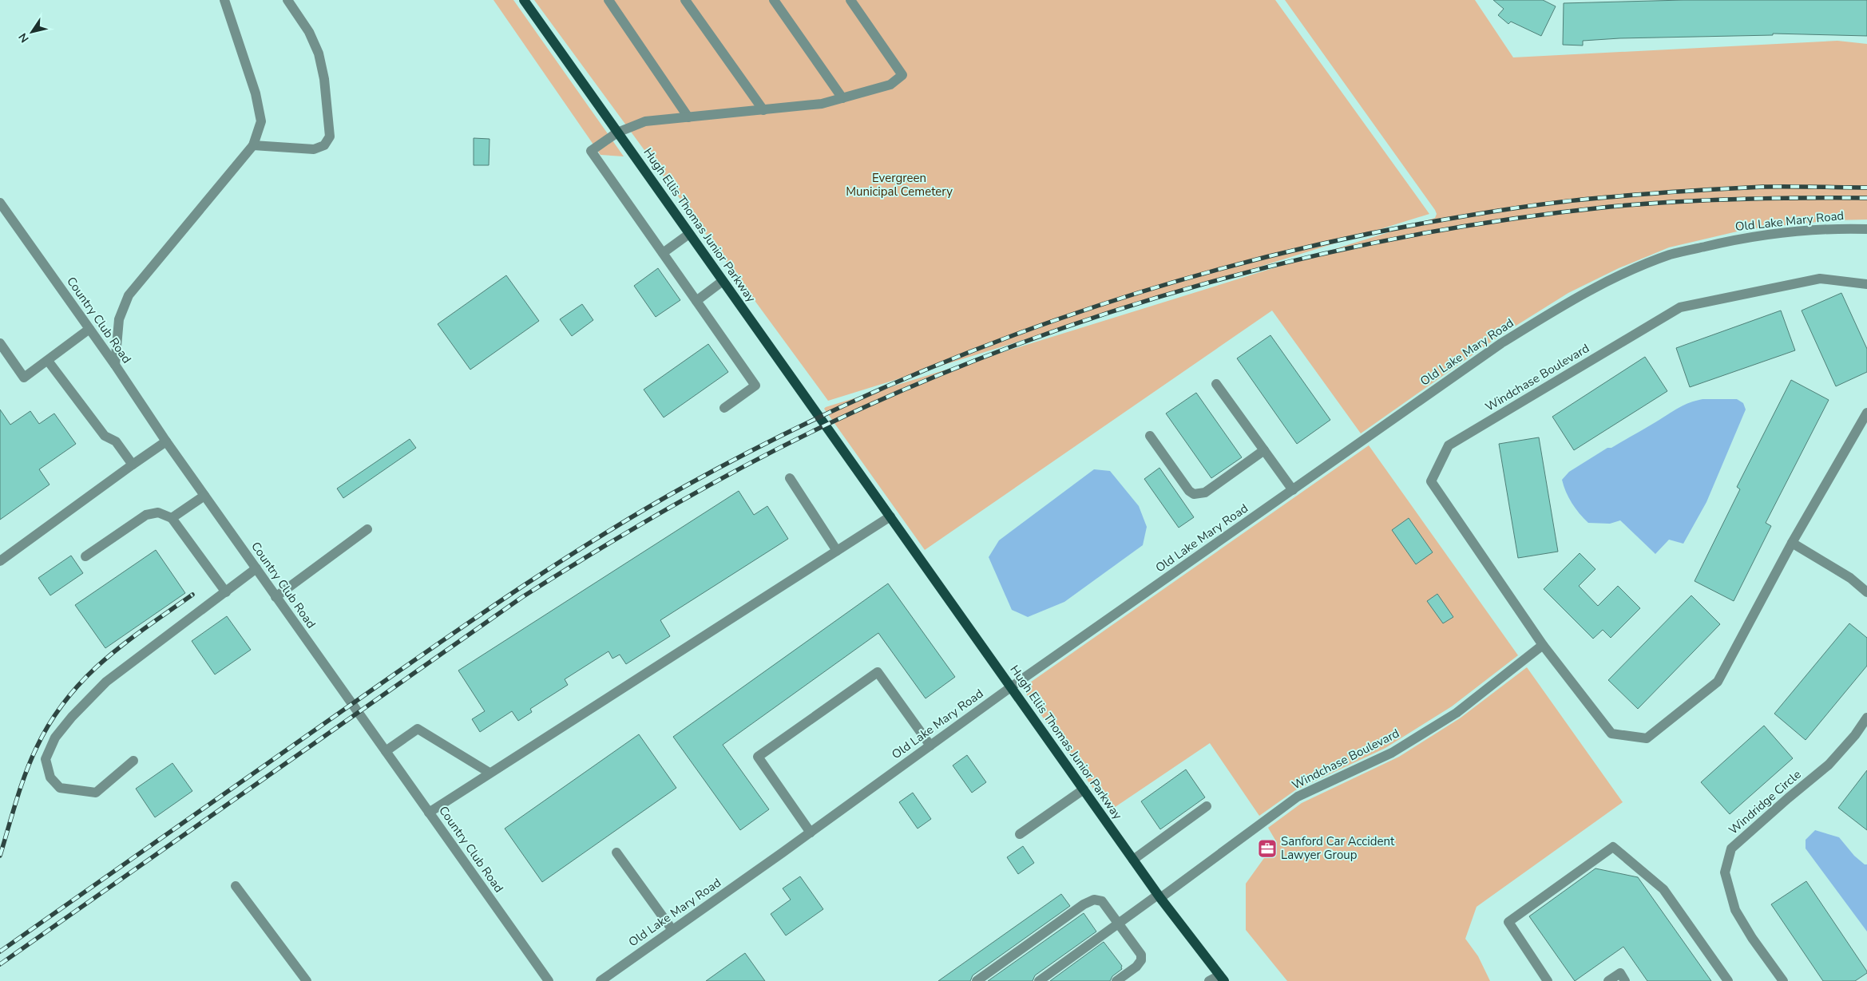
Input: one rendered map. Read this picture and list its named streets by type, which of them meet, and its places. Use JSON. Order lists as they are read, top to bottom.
{
  "streets": {
    "main road": ["Hugh Ellis Thomas Junior Parkway"],
    "street": [
      "Old Lake Mary Road",
      "Country Club Road",
      "Windchase Boulevard",
      "Windridge Circle"
    ]
  },
  "crossings": [
    ["Old Lake Mary Road", "Hugh Ellis Thomas Junior Parkway"],
    ["Hugh Ellis Thomas Junior Parkway", "Windchase Boulevard"]
  ],
  "parks": ["Evergreen Municipal Cemetery"],
  "places": {
    "office": ["Sanford Car Accident Lawyer Group"]
  },
  "north": "bottom left"
}
